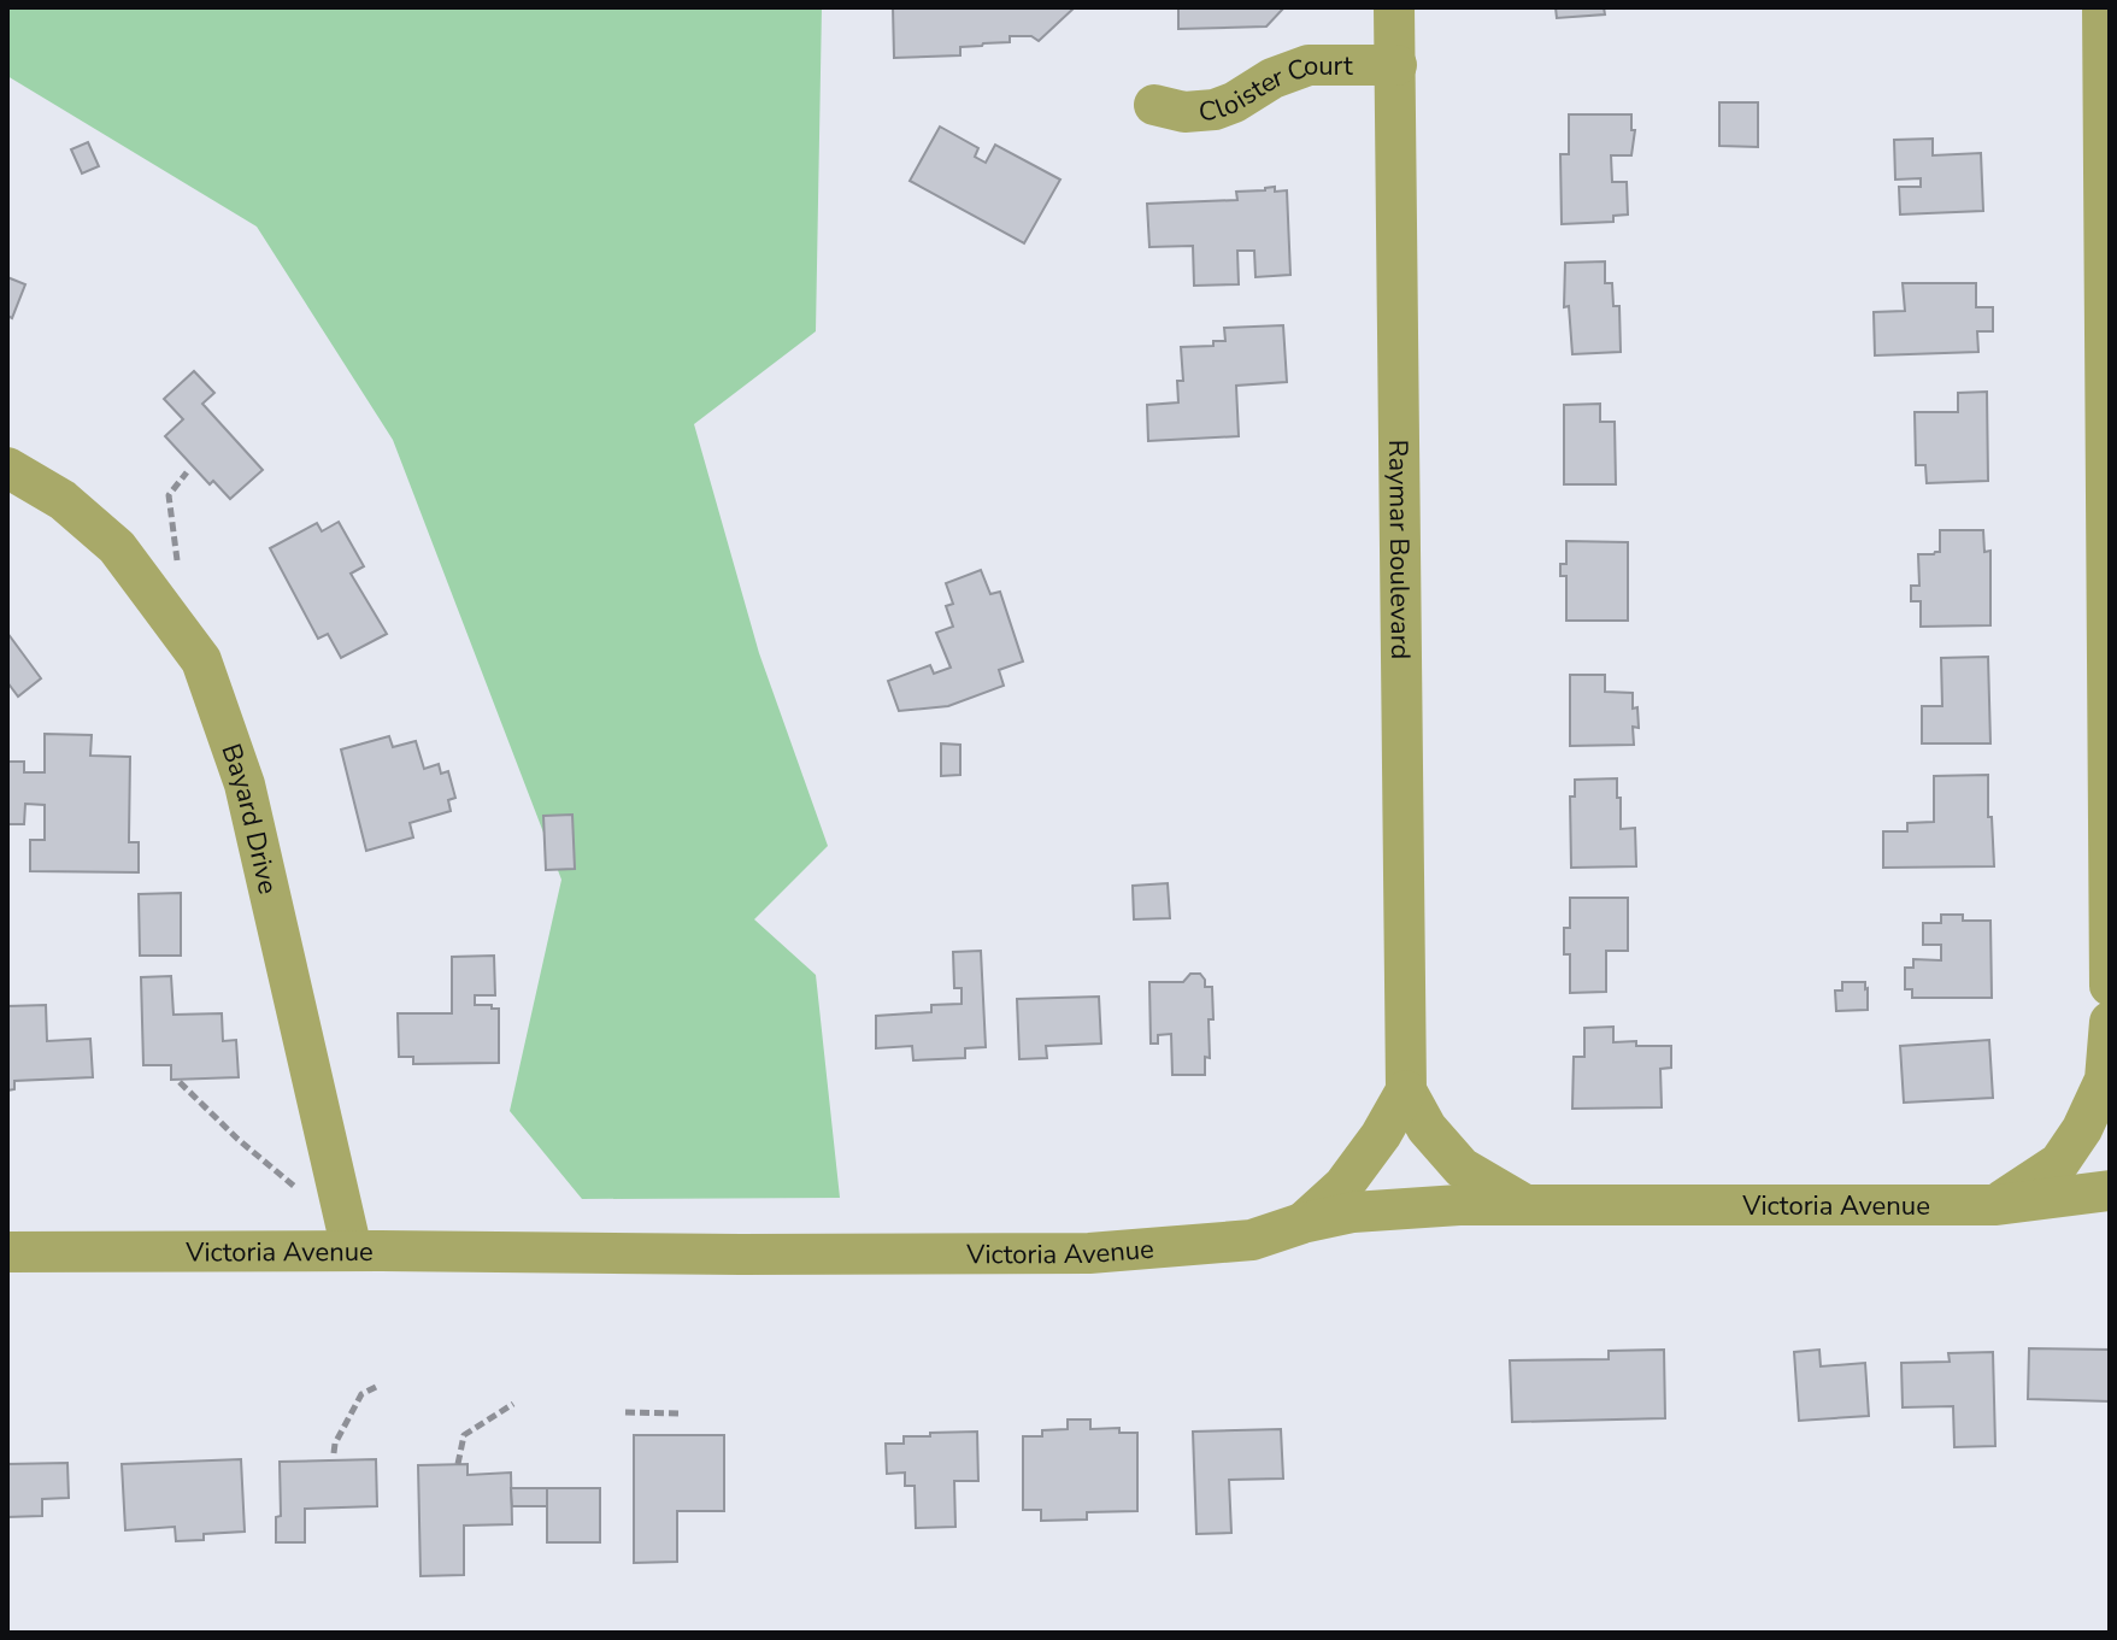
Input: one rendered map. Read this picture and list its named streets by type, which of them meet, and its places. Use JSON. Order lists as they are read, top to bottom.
{
  "streets": {
    "street": [
      "Cloister Court",
      "Raymar Boulevard",
      "Bayard Drive",
      "Victoria Avenue"
    ]
  },
  "crossings": [
    ["Cloister Court", "Raymar Boulevard"],
    ["Raymar Boulevard", "Victoria Avenue"],
    ["Bayard Drive", "Victoria Avenue"]
  ]
}
